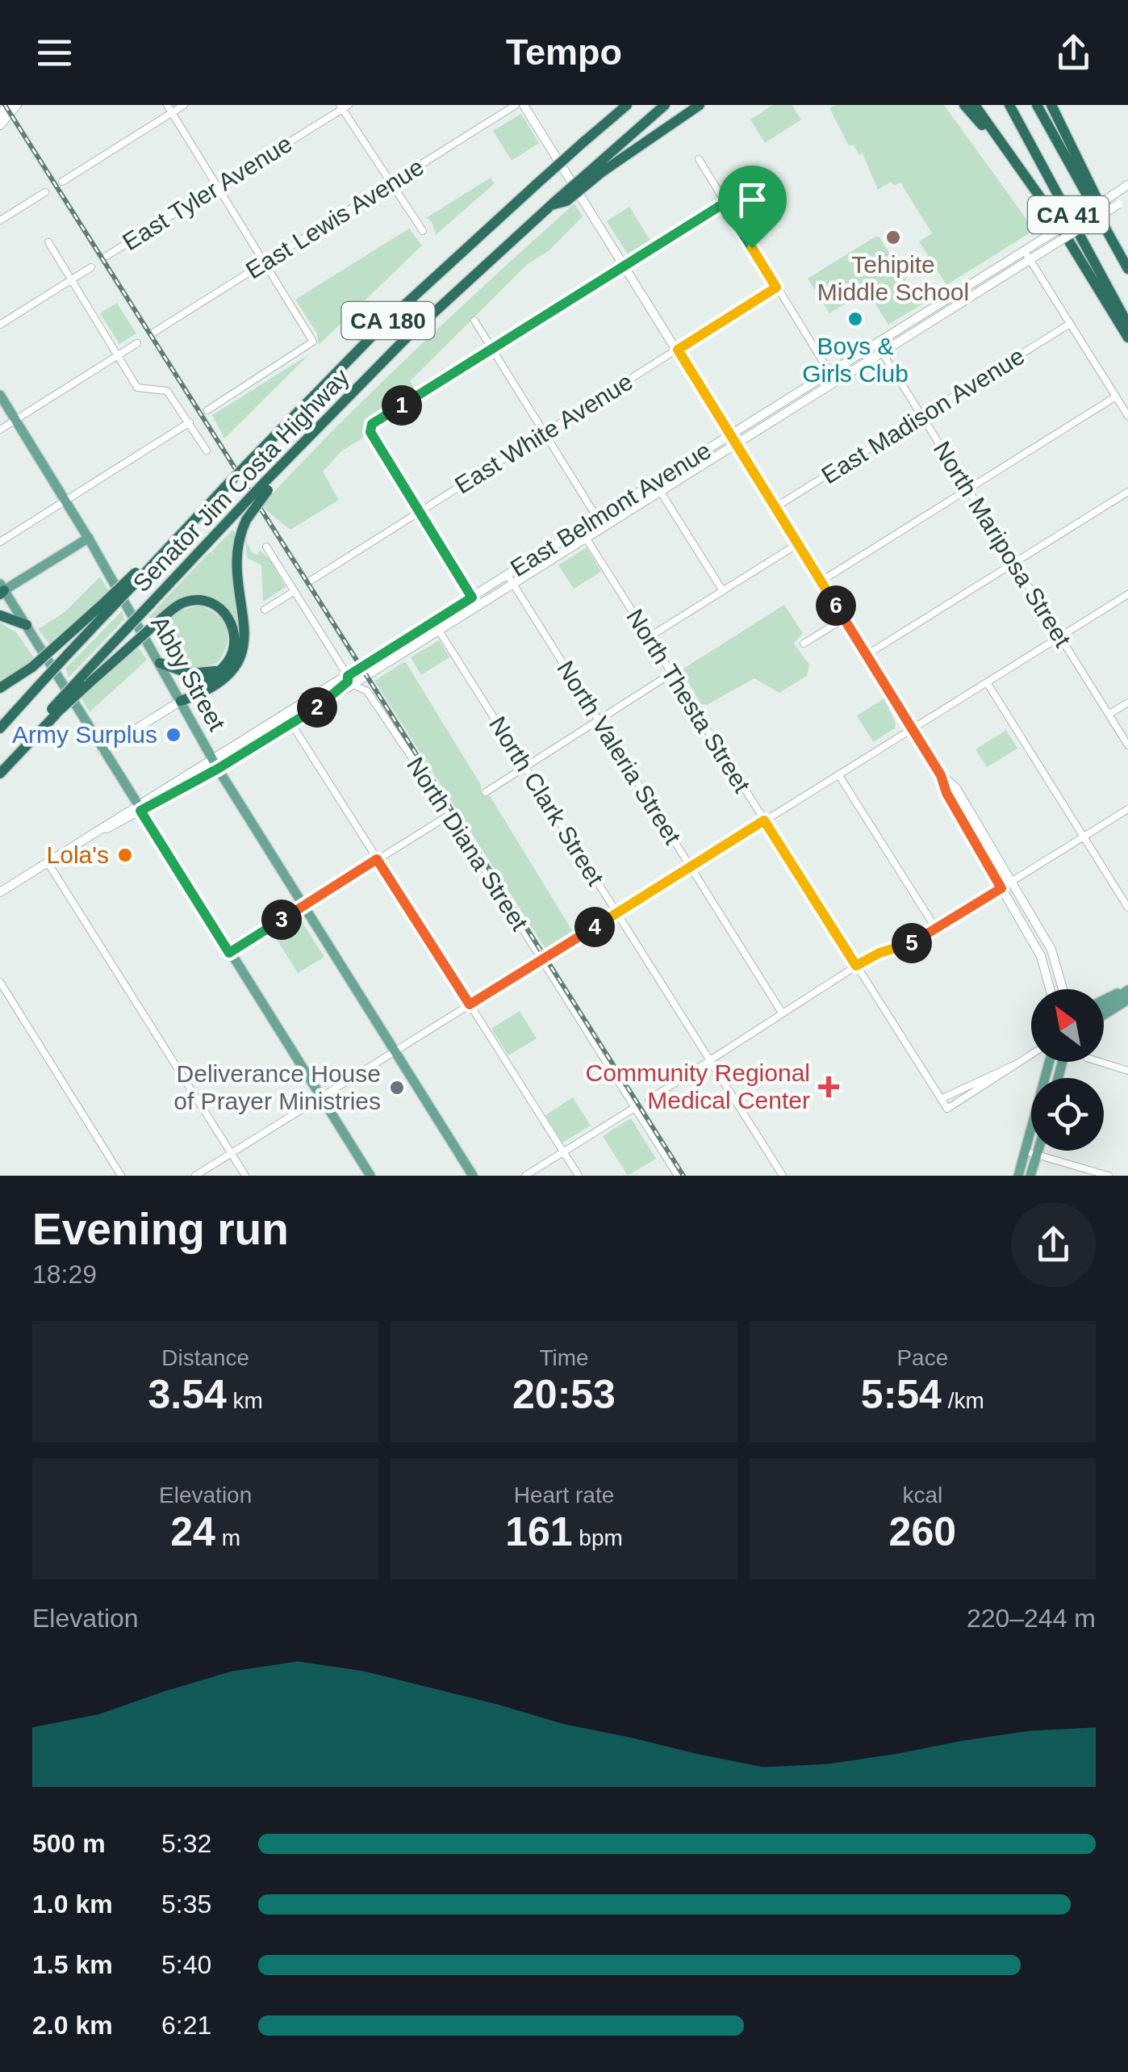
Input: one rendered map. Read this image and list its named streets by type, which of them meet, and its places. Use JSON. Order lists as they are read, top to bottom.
{
  "streets": {
    "highway": ["CA 41", "CA 180", "Senator Jim Costa Highway"],
    "main road": ["East Belmont Avenue", "Abby Street"],
    "street": [
      "East Tyler Avenue",
      "East Lewis Avenue",
      "East Madison Avenue",
      "East White Avenue",
      "North Mariposa Street",
      "North Thesta Street",
      "North Valeria Street",
      "North Clark Street",
      "North Diana Street"
    ]
  },
  "crossings": [
    ["East Madison Avenue", "North Mariposa Street"],
    ["East Belmont Avenue", "North Mariposa Street"],
    ["East Belmont Avenue", "Abby Street"],
    ["East Belmont Avenue", "North Thesta Street"],
    ["East Belmont Avenue", "North Valeria Street"],
    ["East Belmont Avenue", "North Clark Street"],
    ["East Belmont Avenue", "North Diana Street"]
  ],
  "places": {
    "other": [
      "Tehipite Middle School",
      "Boys & Girls Club",
      "Army Surplus",
      "Lola's",
      "Deliverance House of Prayer Ministries"
    ],
    "health": ["Community Regional Medical Center"]
  },
  "north": "top left",
  "page": {
    "header": "Tempo",
    "pins": [
      "1",
      "6",
      "2",
      "3",
      "4",
      "5"
    ],
    "heading": ["Evening run", "18:29"],
    "stats": [
      ["Distance", "3.54 km"],
      ["Time", "20:53"],
      ["Pace", "5:54 /km"],
      ["Elevation", "24 m"],
      ["Heart rate", "161 bpm"],
      ["kcal", "260"]
    ],
    "chart": ["Elevation", "220–244 m"],
    "list": [
      {
        "name": "500 m",
        "note": "5:32"
      },
      {
        "name": "1.0 km",
        "note": "5:35"
      },
      {
        "name": "1.5 km",
        "note": "5:40"
      },
      {
        "name": "2.0 km",
        "note": "6:21"
      }
    ]
  }
}
